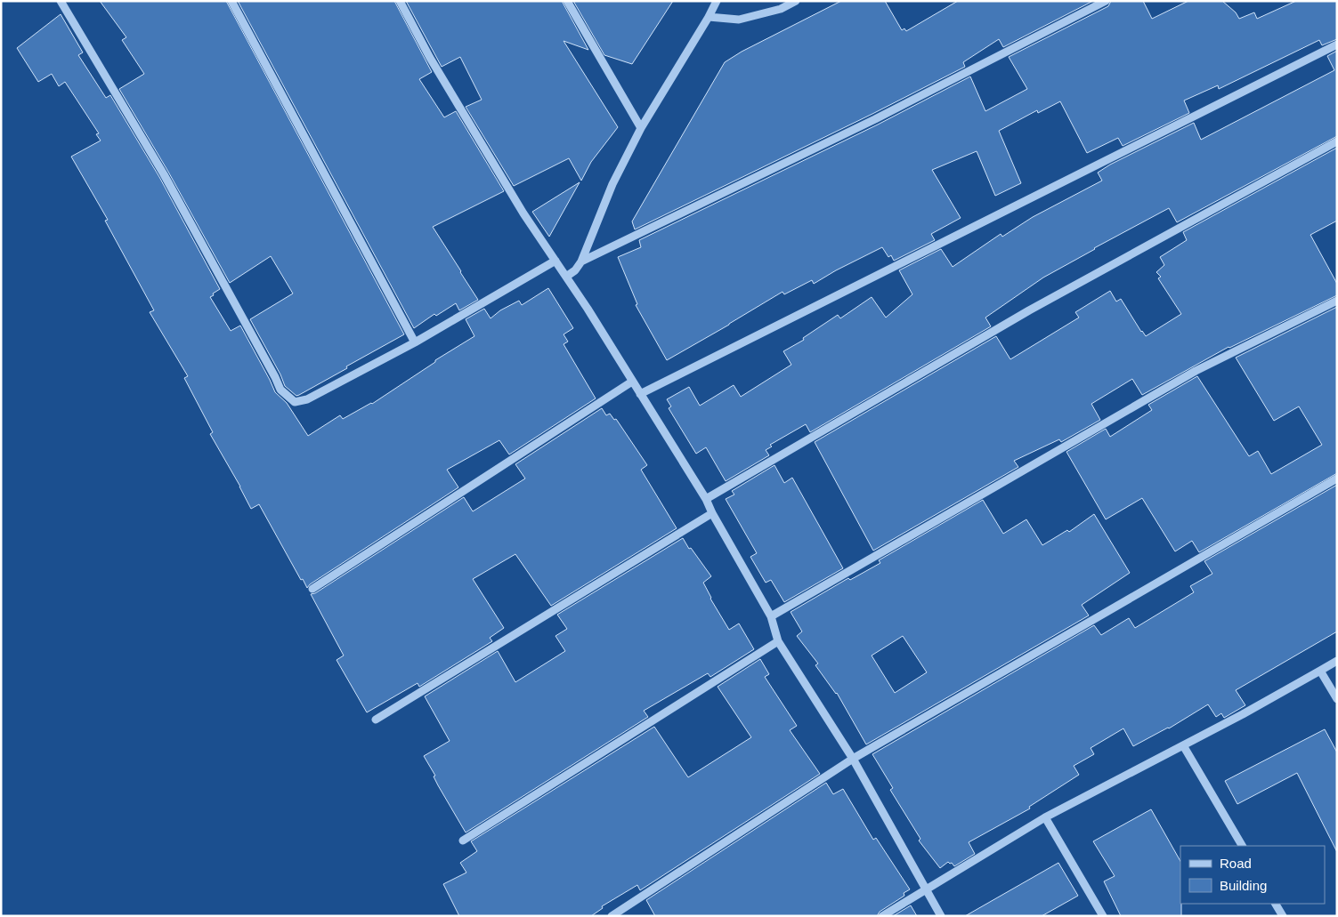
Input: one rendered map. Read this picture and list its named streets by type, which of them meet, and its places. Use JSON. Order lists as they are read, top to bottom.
{
  "legend": ["Road", "Building"]
}
